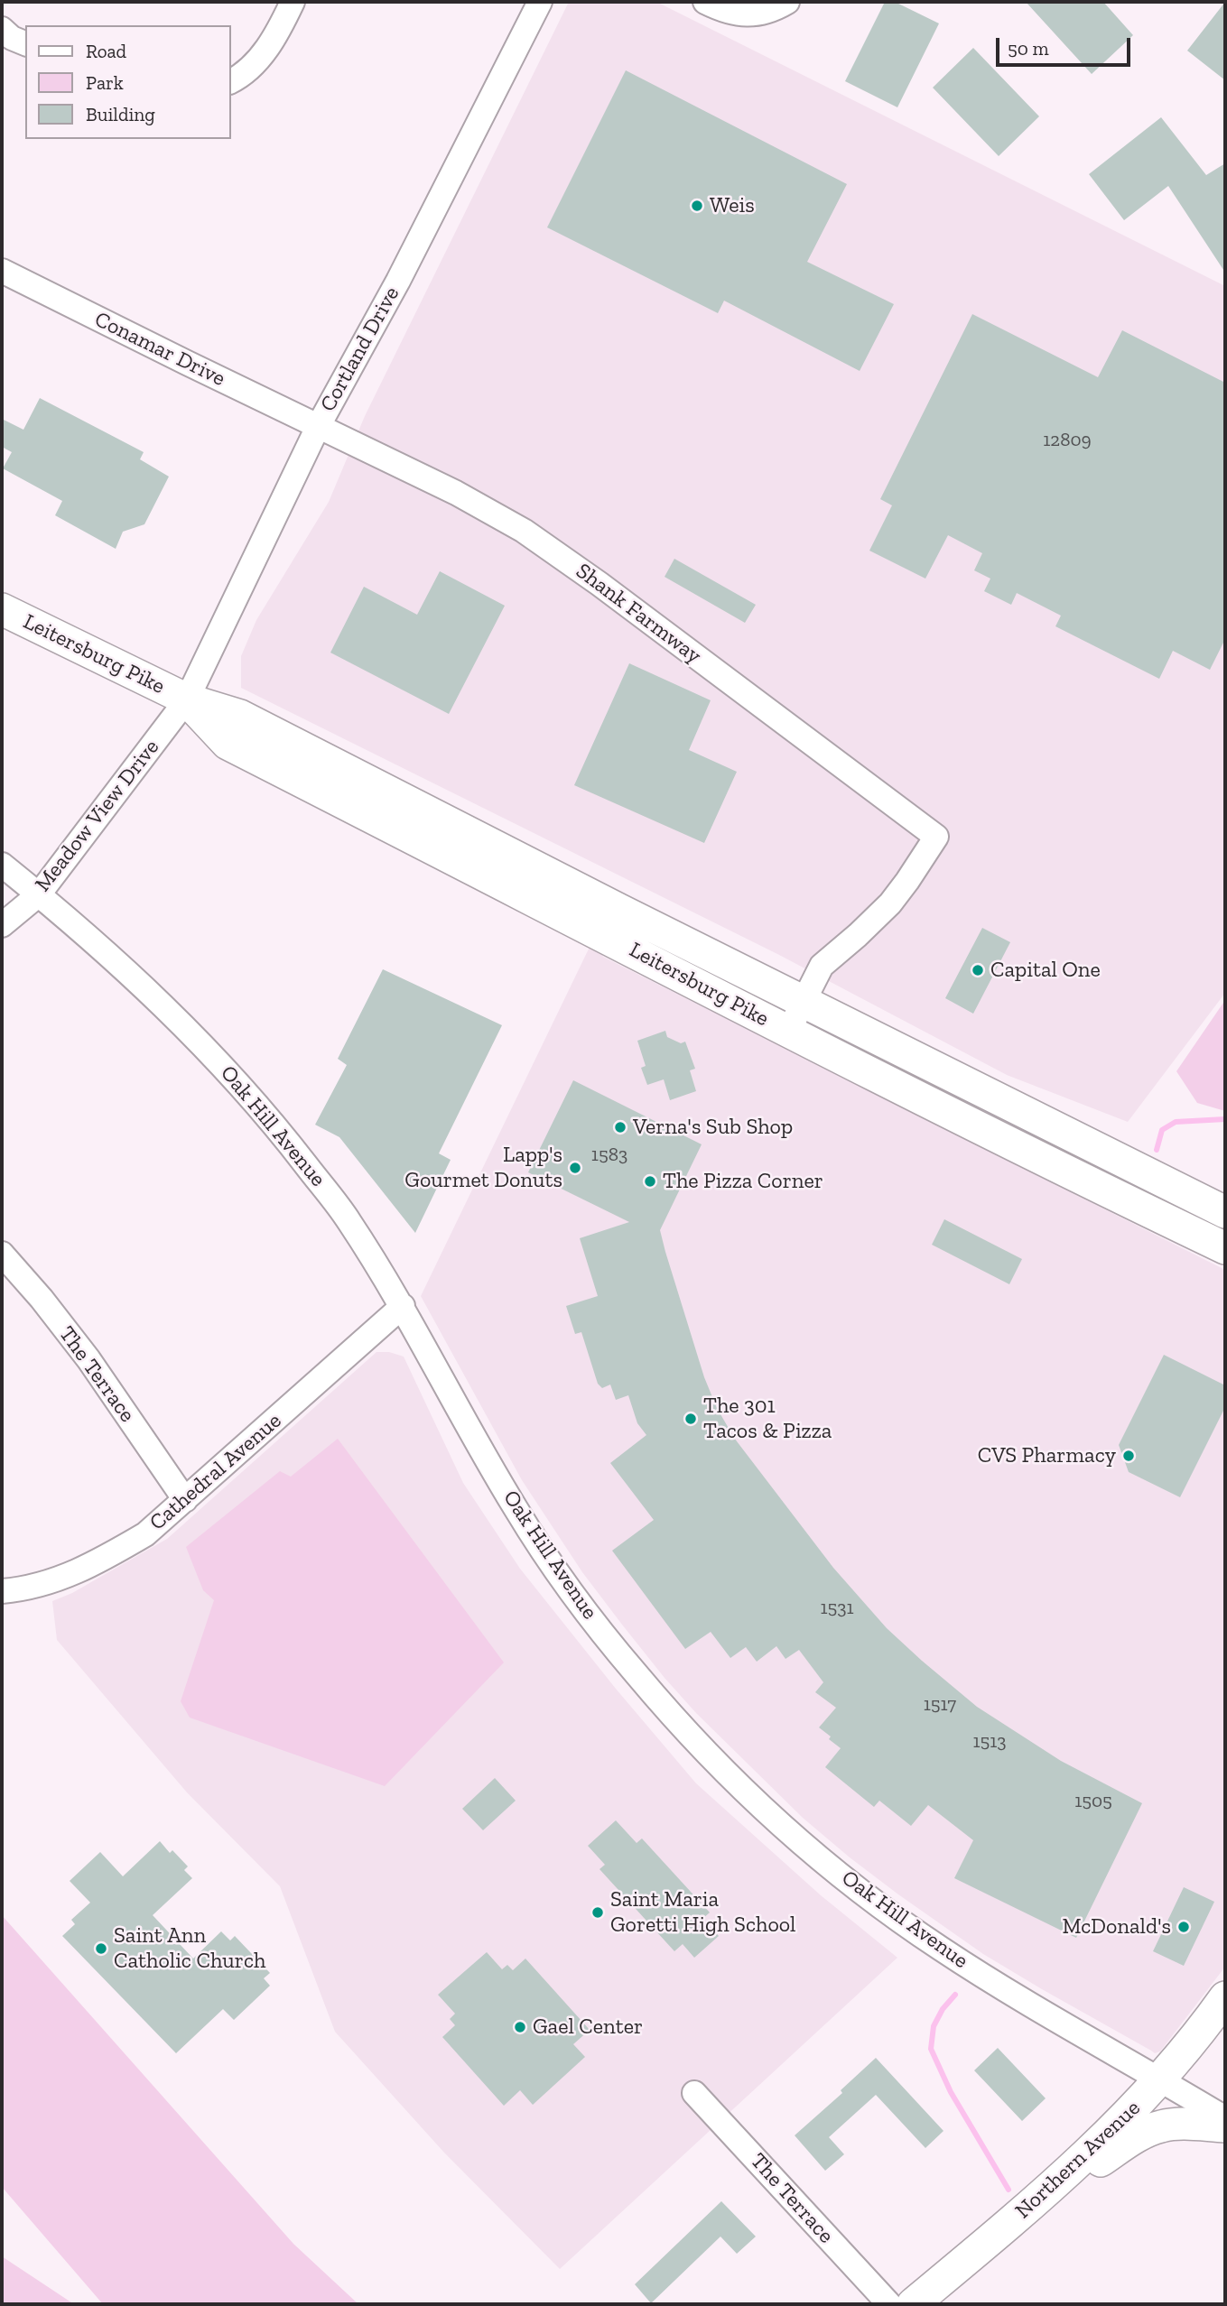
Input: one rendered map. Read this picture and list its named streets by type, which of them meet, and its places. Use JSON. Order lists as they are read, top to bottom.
{
  "streets": {
    "main road": ["Leitersburg Pike", "Northern Avenue"],
    "street": [
      "Conamar Drive",
      "Cortland Drive",
      "Shank Farmway",
      "Meadow View Drive",
      "Oak Hill Avenue",
      "The Terrace",
      "Cathedral Avenue"
    ]
  },
  "crossings": [
    ["Conamar Drive", "Cortland Drive"],
    ["Conamar Drive", "Shank Farmway"],
    ["Cortland Drive", "Shank Farmway"],
    ["Cortland Drive", "Leitersburg Pike"],
    ["Cortland Drive", "Meadow View Drive"],
    ["Shank Farmway", "Leitersburg Pike"],
    ["Leitersburg Pike", "Meadow View Drive"],
    ["Meadow View Drive", "Oak Hill Avenue"],
    ["Oak Hill Avenue", "Cathedral Avenue"],
    ["Oak Hill Avenue", "Northern Avenue"],
    ["The Terrace", "Cathedral Avenue"]
  ],
  "places": [
    "Weis",
    "Capital One",
    "Verna's Sub Shop",
    "Lapp's Gourmet Donuts",
    "The Pizza Corner",
    "The 301 Tacos & Pizza",
    "CVS Pharmacy",
    "Saint Maria Goretti High School",
    "McDonald's",
    "Saint Ann Catholic Church",
    "Gael Center"
  ],
  "house_numbers": [
    "12809",
    "1583",
    "1531",
    "1517",
    "1513",
    "1505"
  ],
  "legend": ["Road", "Park", "Building"],
  "scale_bar": "50 m"
}
